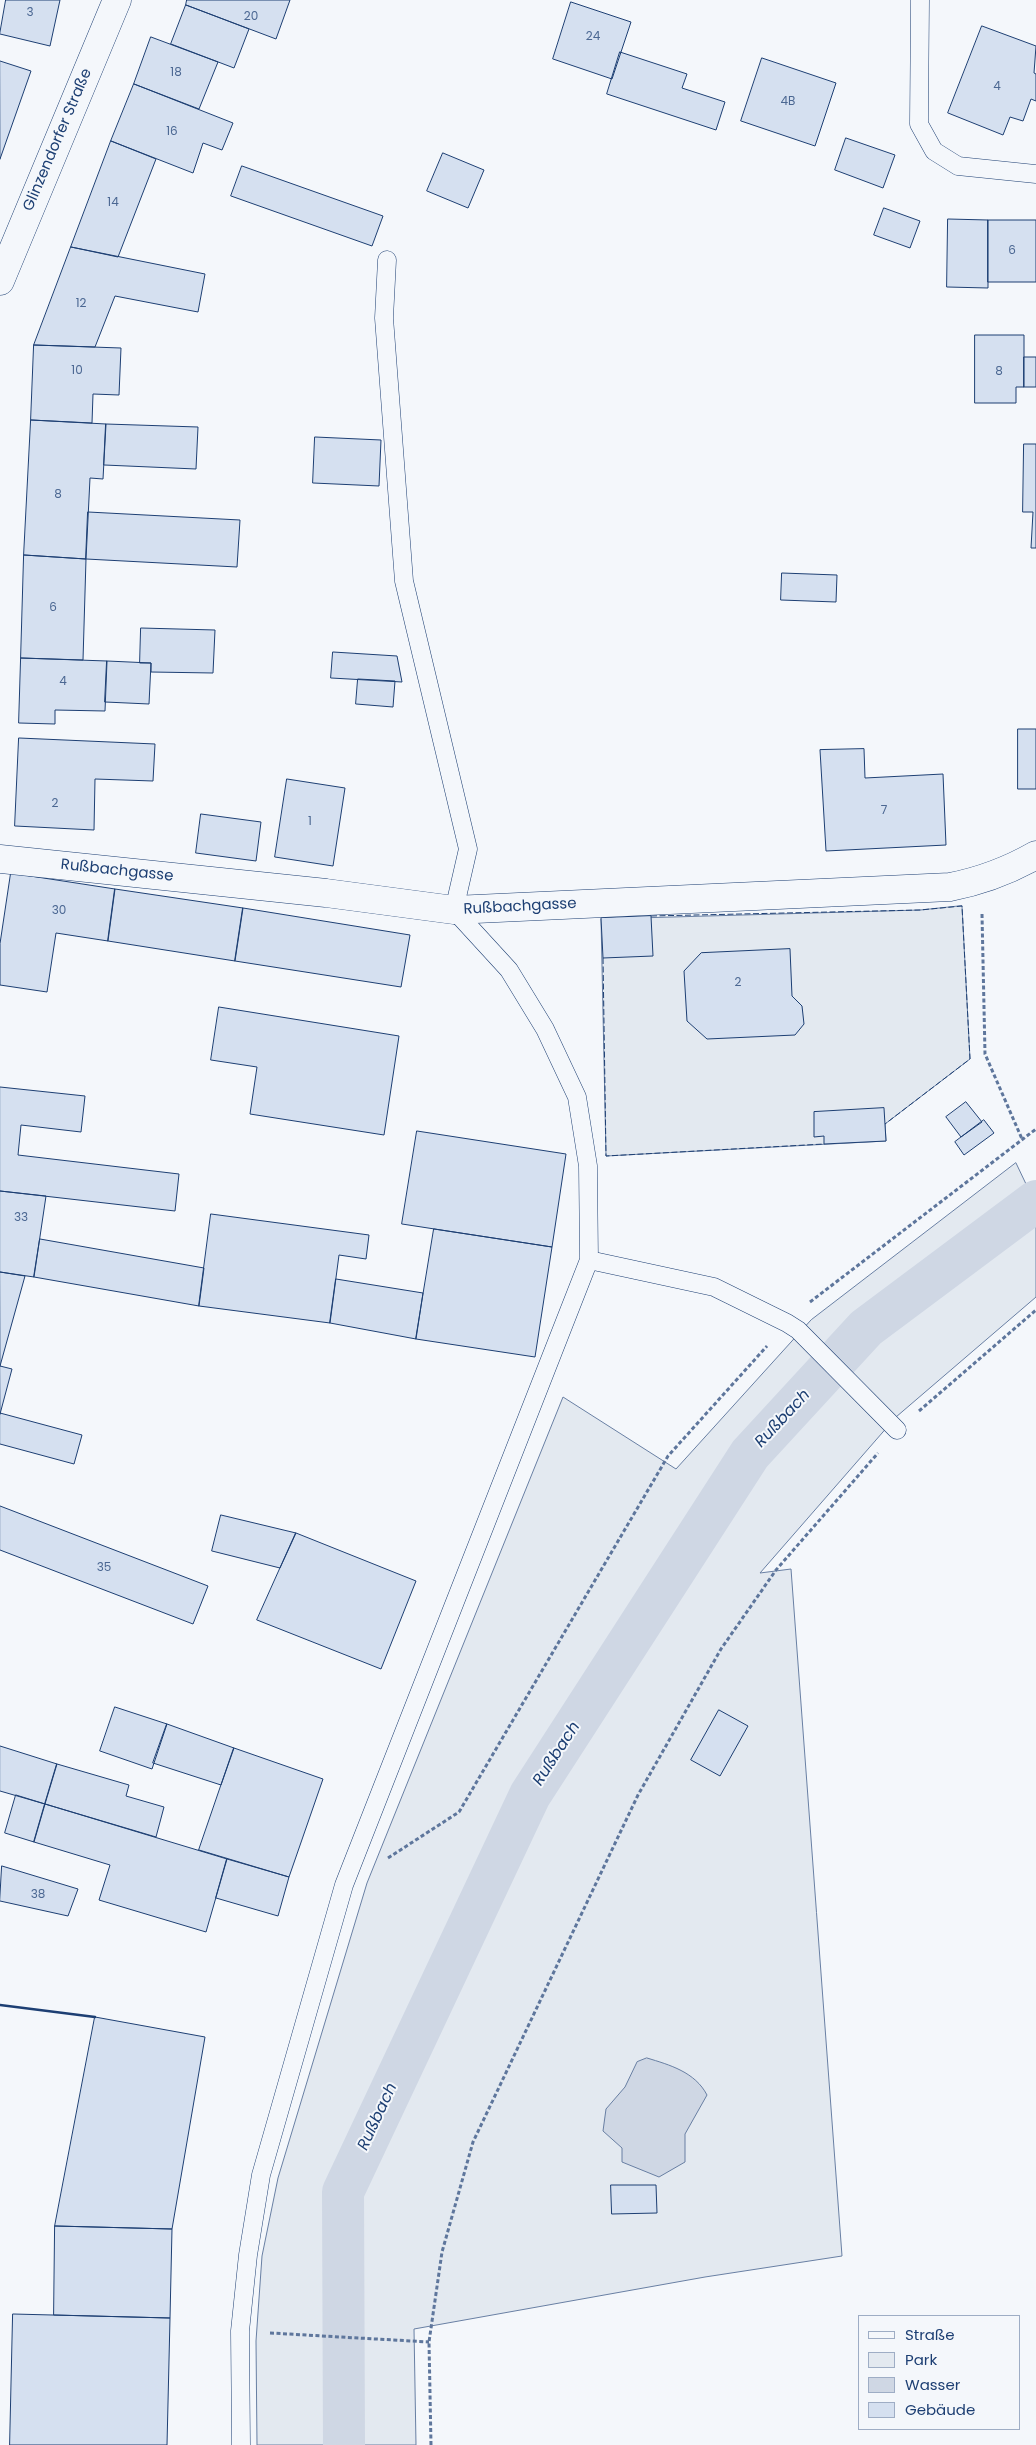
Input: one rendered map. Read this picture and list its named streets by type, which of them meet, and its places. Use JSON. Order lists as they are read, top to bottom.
{
  "streets": {
    "street": ["Glinzendorfer Straße", "Rußbachgasse"]
  },
  "water": ["Rußbach"],
  "house_numbers": [
    "3",
    "20",
    "24",
    "18",
    "4",
    "4B",
    "16",
    "14",
    "6",
    "12",
    "10",
    "8",
    "8",
    "6",
    "4",
    "2",
    "7",
    "1",
    "30",
    "2",
    "33",
    "35",
    "38"
  ],
  "legend": [
    "Straße",
    "Park",
    "Wasser",
    "Gebäude"
  ]
}
